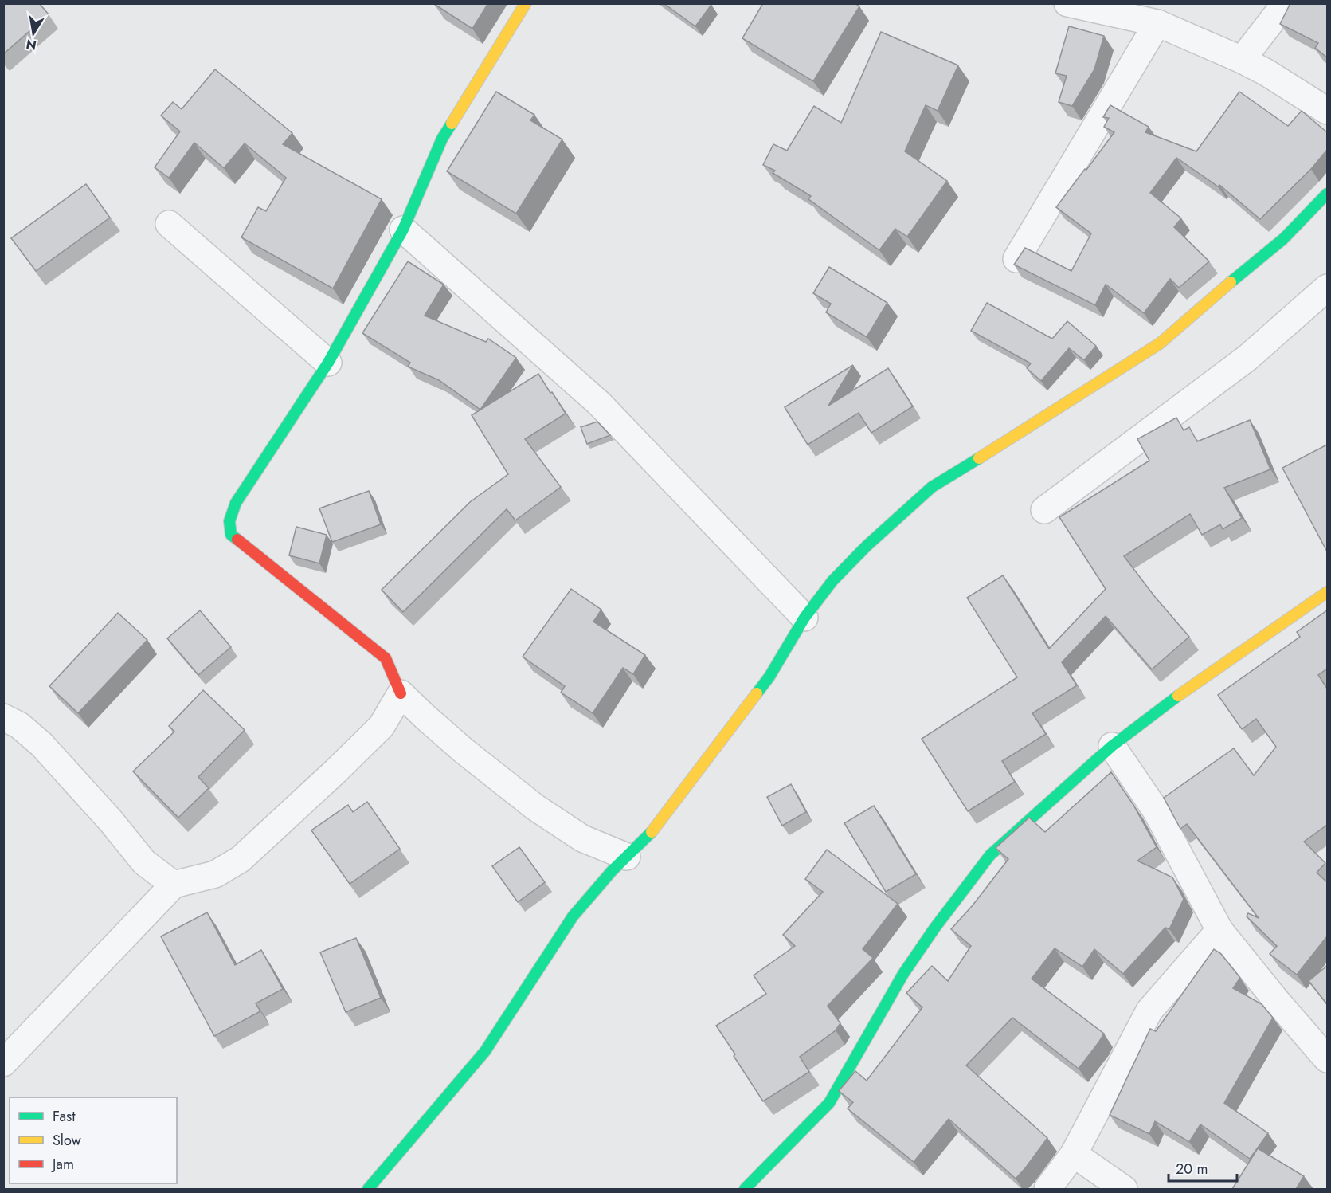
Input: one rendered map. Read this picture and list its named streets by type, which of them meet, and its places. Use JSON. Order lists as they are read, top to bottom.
{
  "legend": ["Fast", "Slow", "Jam"],
  "scale_bar": "20 m",
  "north": "bottom"
}
